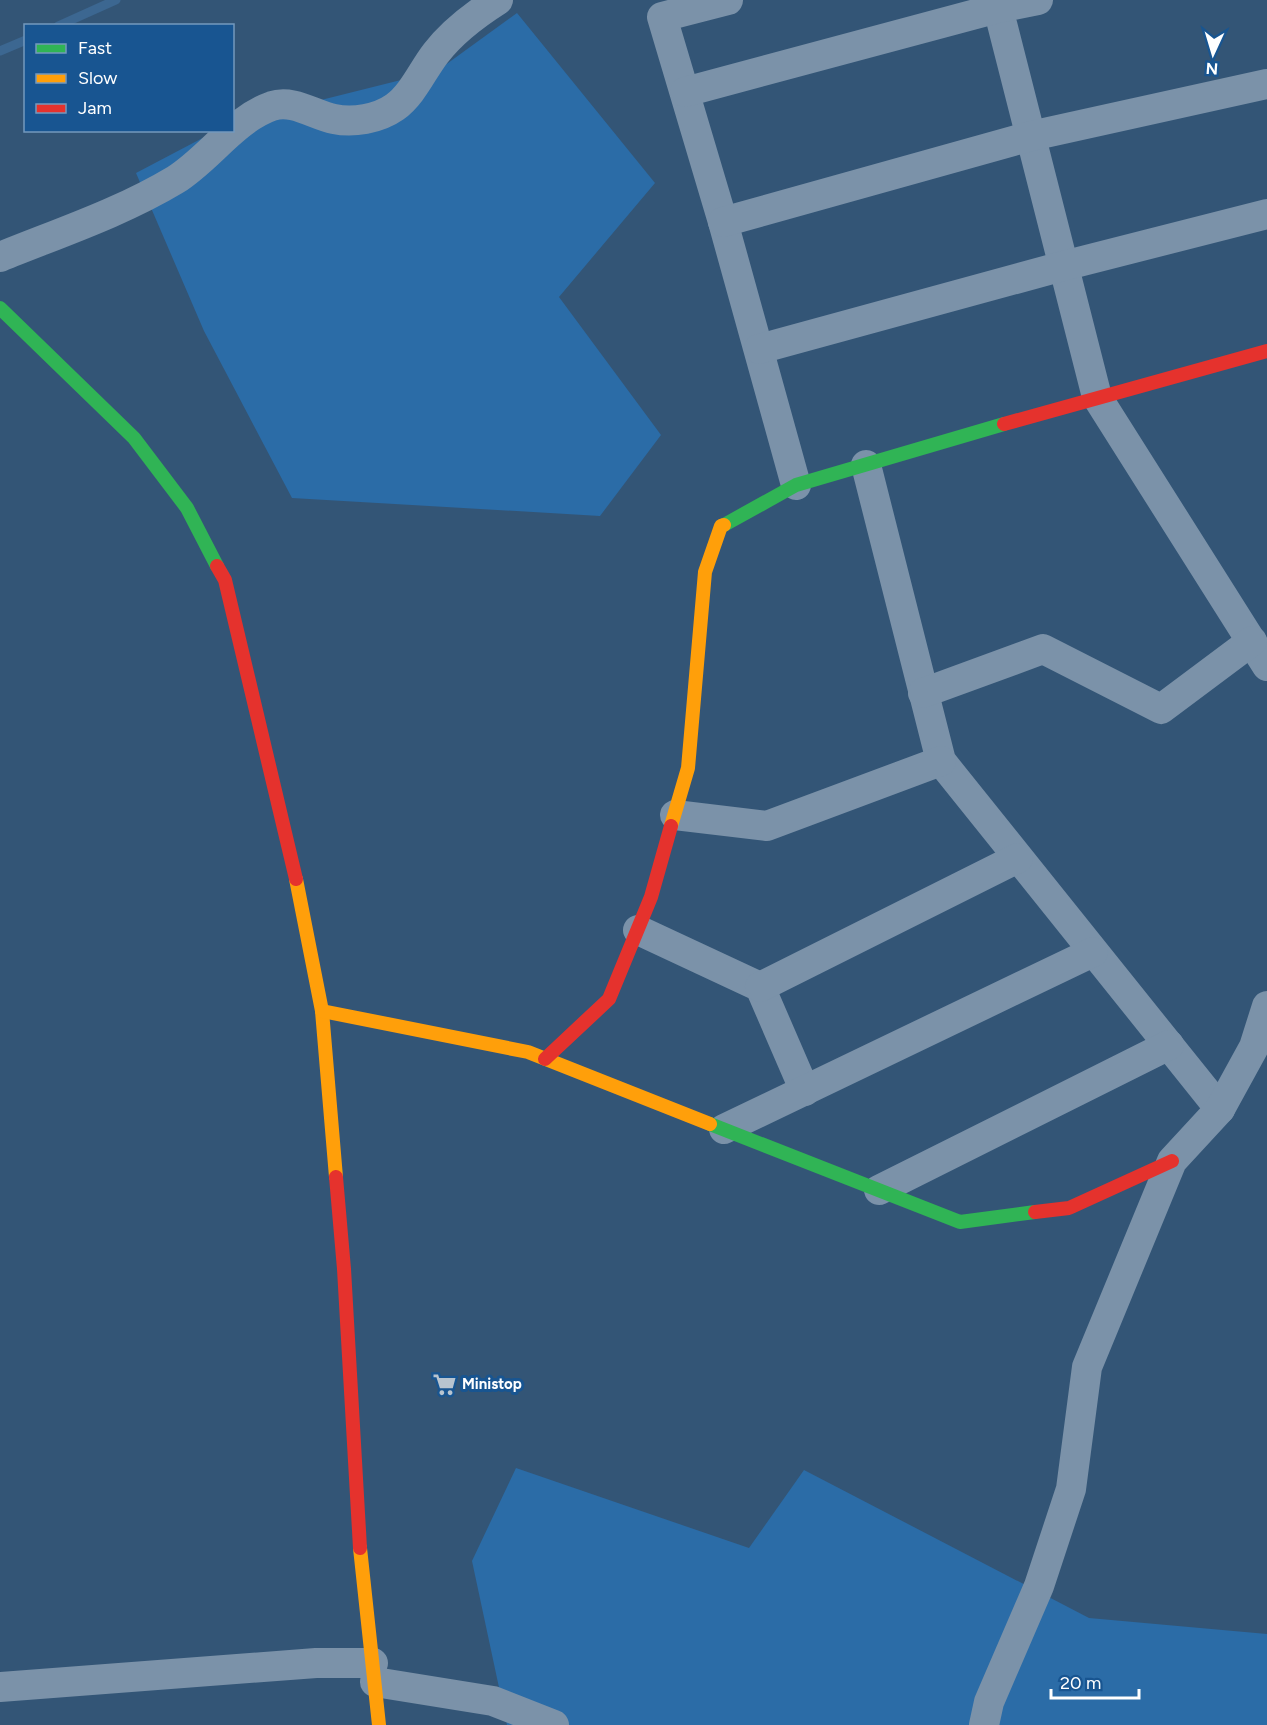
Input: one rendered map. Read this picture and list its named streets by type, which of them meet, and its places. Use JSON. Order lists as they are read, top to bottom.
{
  "places": {
    "supermarket": ["Ministop"]
  },
  "legend": ["Fast", "Slow", "Jam"],
  "scale_bar": "20 m",
  "north": "bottom"
}
